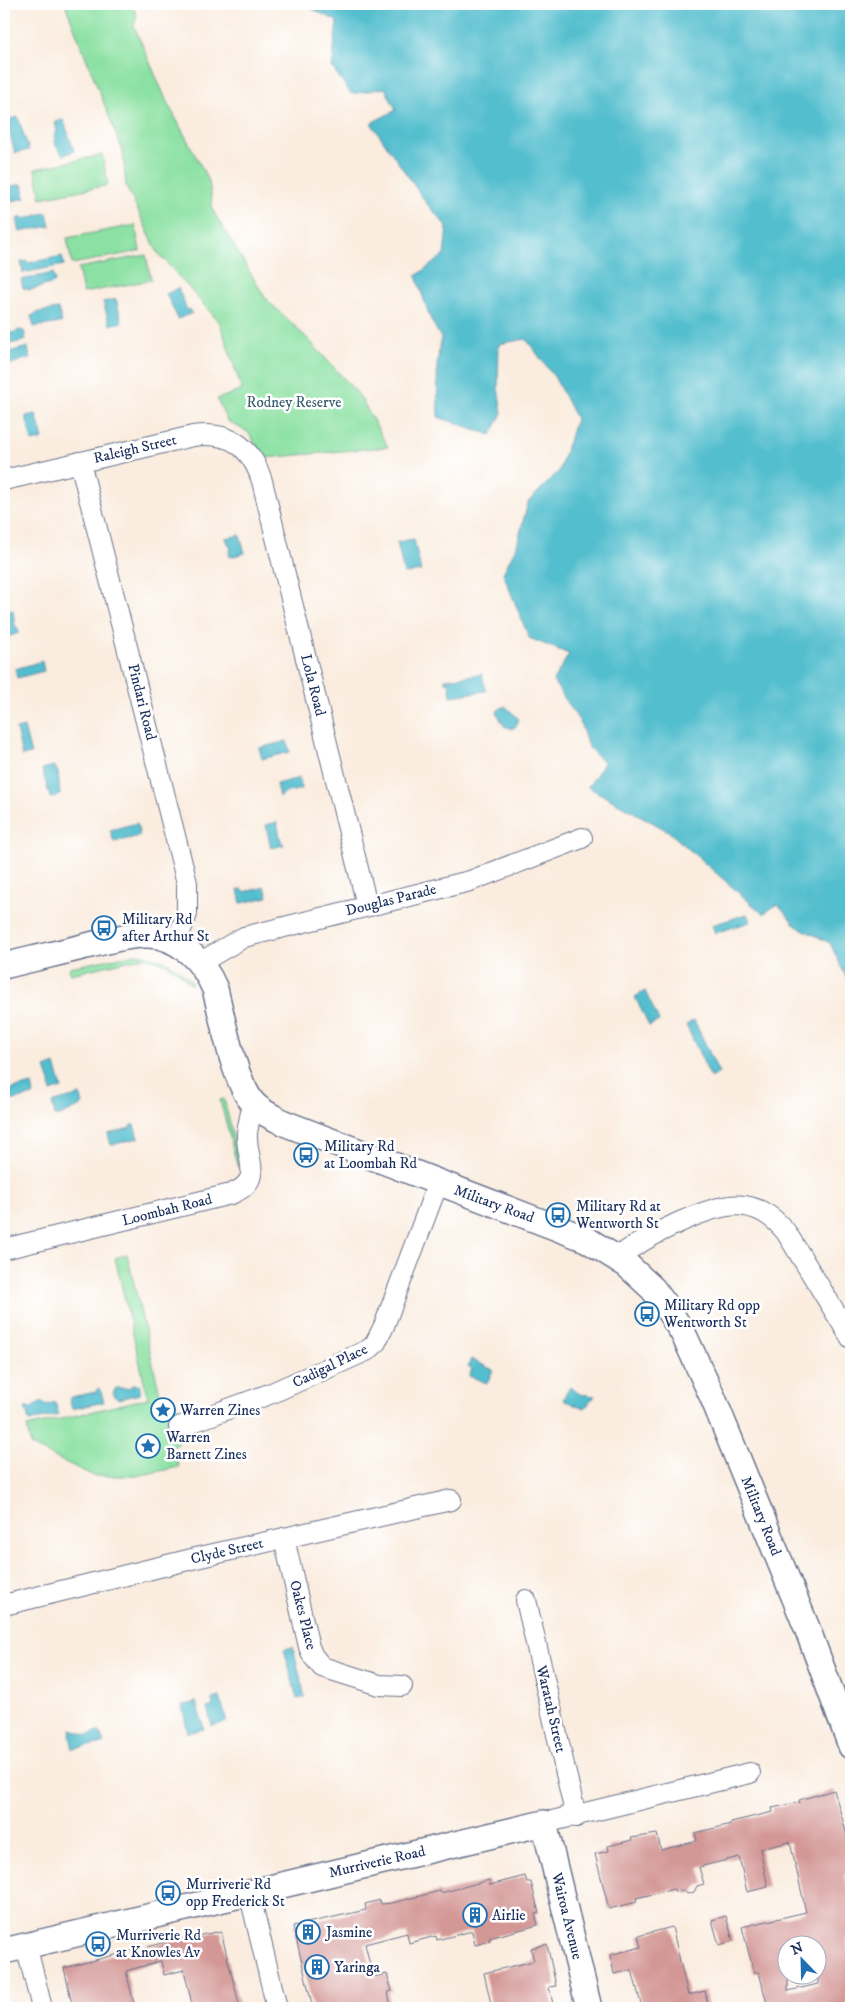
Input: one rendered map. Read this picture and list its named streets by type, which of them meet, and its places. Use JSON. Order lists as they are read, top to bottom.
{
  "streets": {
    "street": [
      "Raleigh Street",
      "Lola Road",
      "Pindari Road",
      "Douglas Parade",
      "Military Road",
      "Loombah Road",
      "Cadigal Place",
      "Clyde Street",
      "Oakes Place",
      "Waratah Street",
      "Murriverie Road",
      "Wairoa Avenue"
    ]
  },
  "crossings": [
    ["Raleigh Street", "Lola Road"],
    ["Raleigh Street", "Pindari Road"],
    ["Lola Road", "Douglas Parade"],
    ["Pindari Road", "Military Road"],
    ["Douglas Parade", "Military Road"],
    ["Military Road", "Loombah Road"],
    ["Military Road", "Cadigal Place"],
    ["Clyde Street", "Oakes Place"],
    ["Waratah Street", "Murriverie Road"],
    ["Murriverie Road", "Wairoa Avenue"]
  ],
  "parks": ["Rodney Reserve"],
  "places": {
    "bus stop": [
      "Military Rd after Arthur St",
      "Military Rd at Loombah Rd",
      "Military Rd at Wentworth St",
      "Military Rd opp Wentworth St",
      "Murriverie Rd opp Frederick St",
      "Murriverie Rd at Knowles Av"
    ],
    "place": ["Warren Zines", "Warren Barnett Zines"],
    "building": ["Airlie", "Jasmine", "Yaringa"]
  },
  "north": "top left"
}
